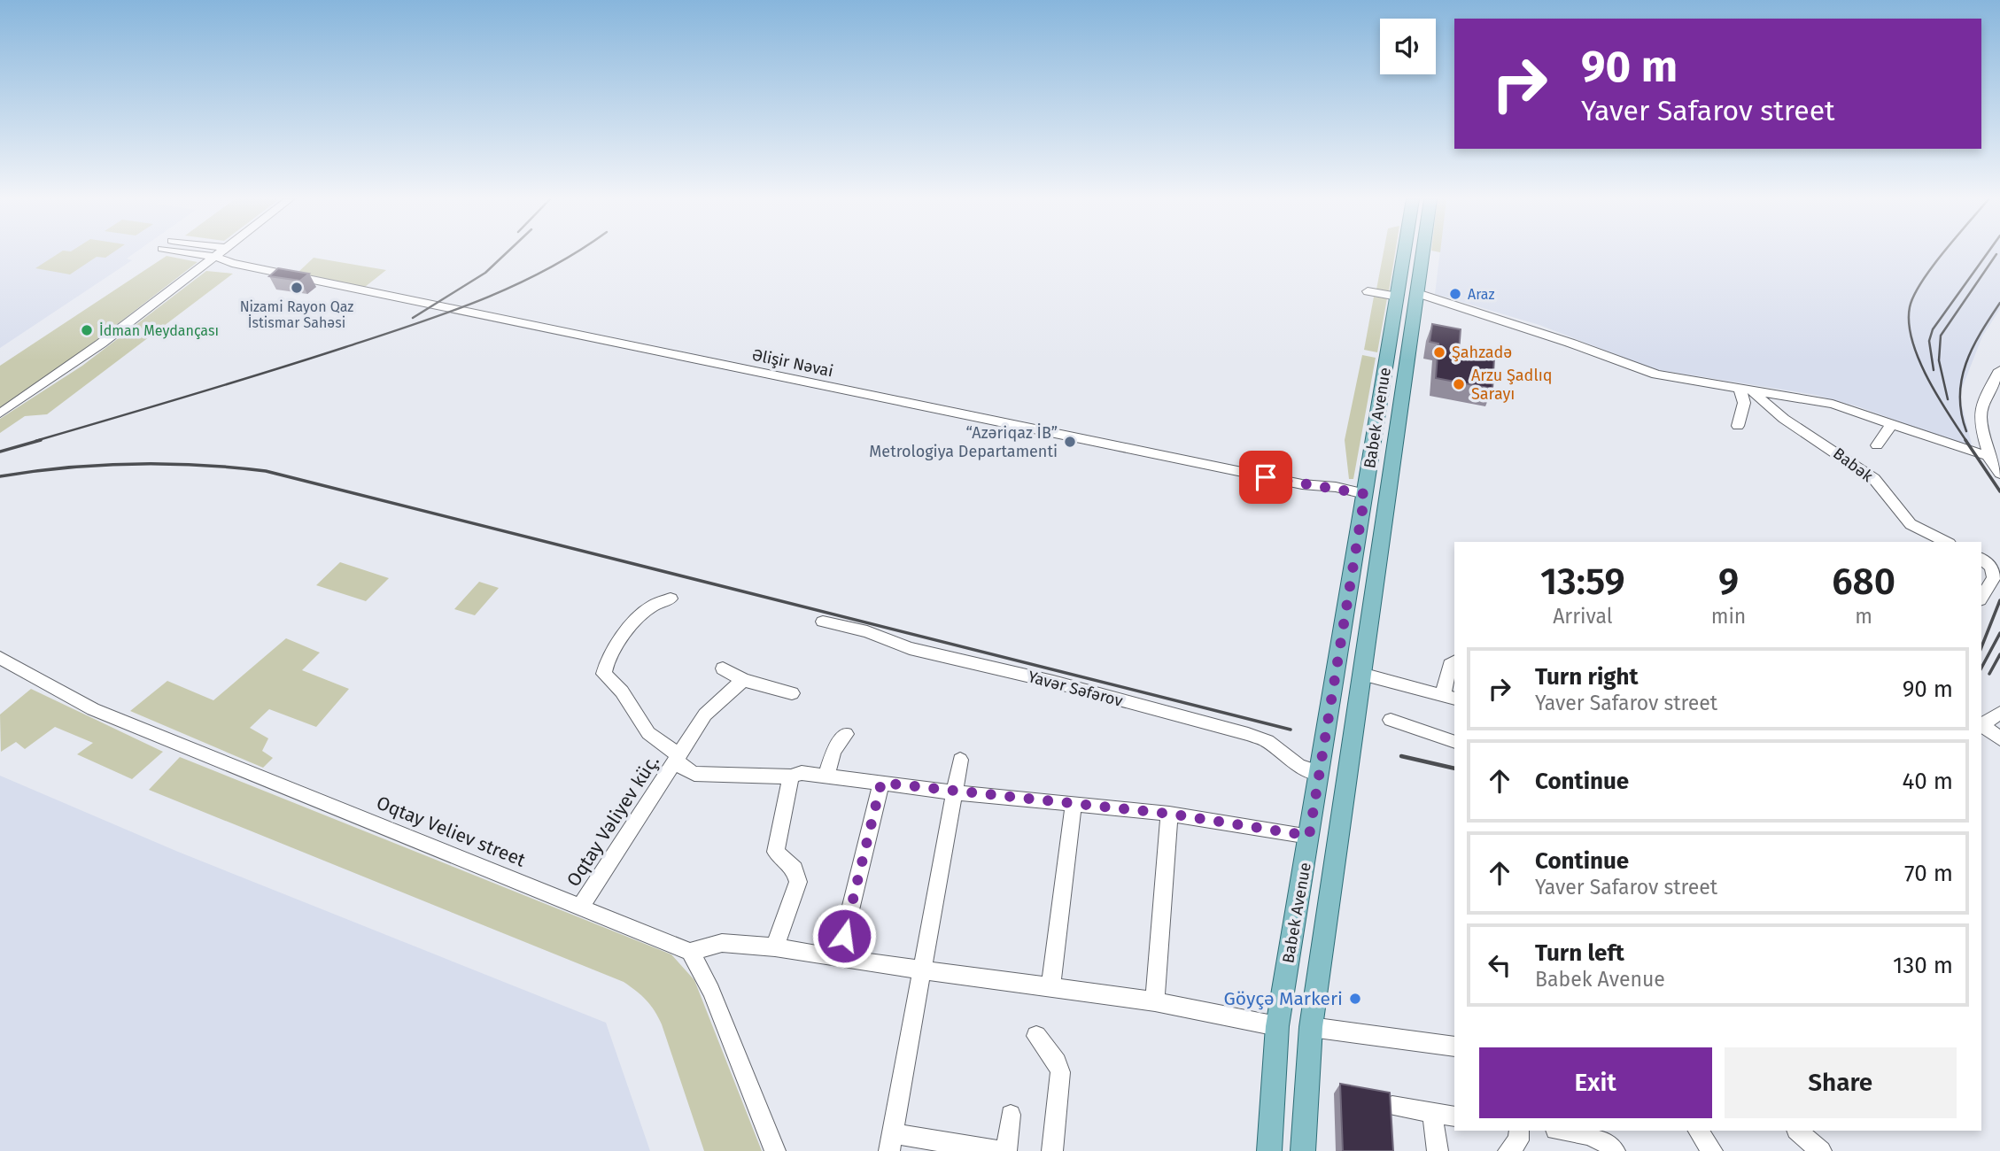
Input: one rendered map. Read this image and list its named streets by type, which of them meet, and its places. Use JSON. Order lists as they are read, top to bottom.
{
  "streets": {
    "main road": ["Babek Avenue"],
    "street": [
      "Əlişir Nəvai",
      "Babək",
      "Yavər Səfərov",
      "Oqtay Vəliyev küç.",
      "Oqtay Veliev street"
    ]
  },
  "crossings": [
    ["Əlişir Nəvai", "Babek Avenue"],
    ["Babek Avenue", "Yavər Səfərov"],
    ["Babek Avenue", "Oqtay Vəliyev küç."],
    ["Oqtay Vəliyev küç.", "Oqtay Veliev street"]
  ],
  "places": [
    "Nizami Rayon Qaz İstismar Sahəsi",
    "Araz",
    "İdman Meydançası",
    "Şahzadə",
    "Arzu Şadlıq Sarayı",
    "“Azəriqaz İB” Metrologiya Departamenti",
    "Göyçə Markeri"
  ],
  "page": {
    "turn": ["90 m", "Yaver Safarov street"],
    "eta": [
      "13:59",
      "Arrival",
      "9",
      "min",
      "680",
      "m"
    ],
    "list": [
      {
        "name": "Turn right",
        "note": "Yaver Safarov street",
        "value": "90 m"
      },
      {
        "name": "Continue",
        "value": "40 m"
      },
      {
        "name": "Continue",
        "note": "Yaver Safarov street",
        "value": "70 m"
      },
      {
        "name": "Turn left",
        "note": "Babek Avenue",
        "value": "130 m"
      }
    ],
    "buttons": ["Exit", "Share"]
  }
}
